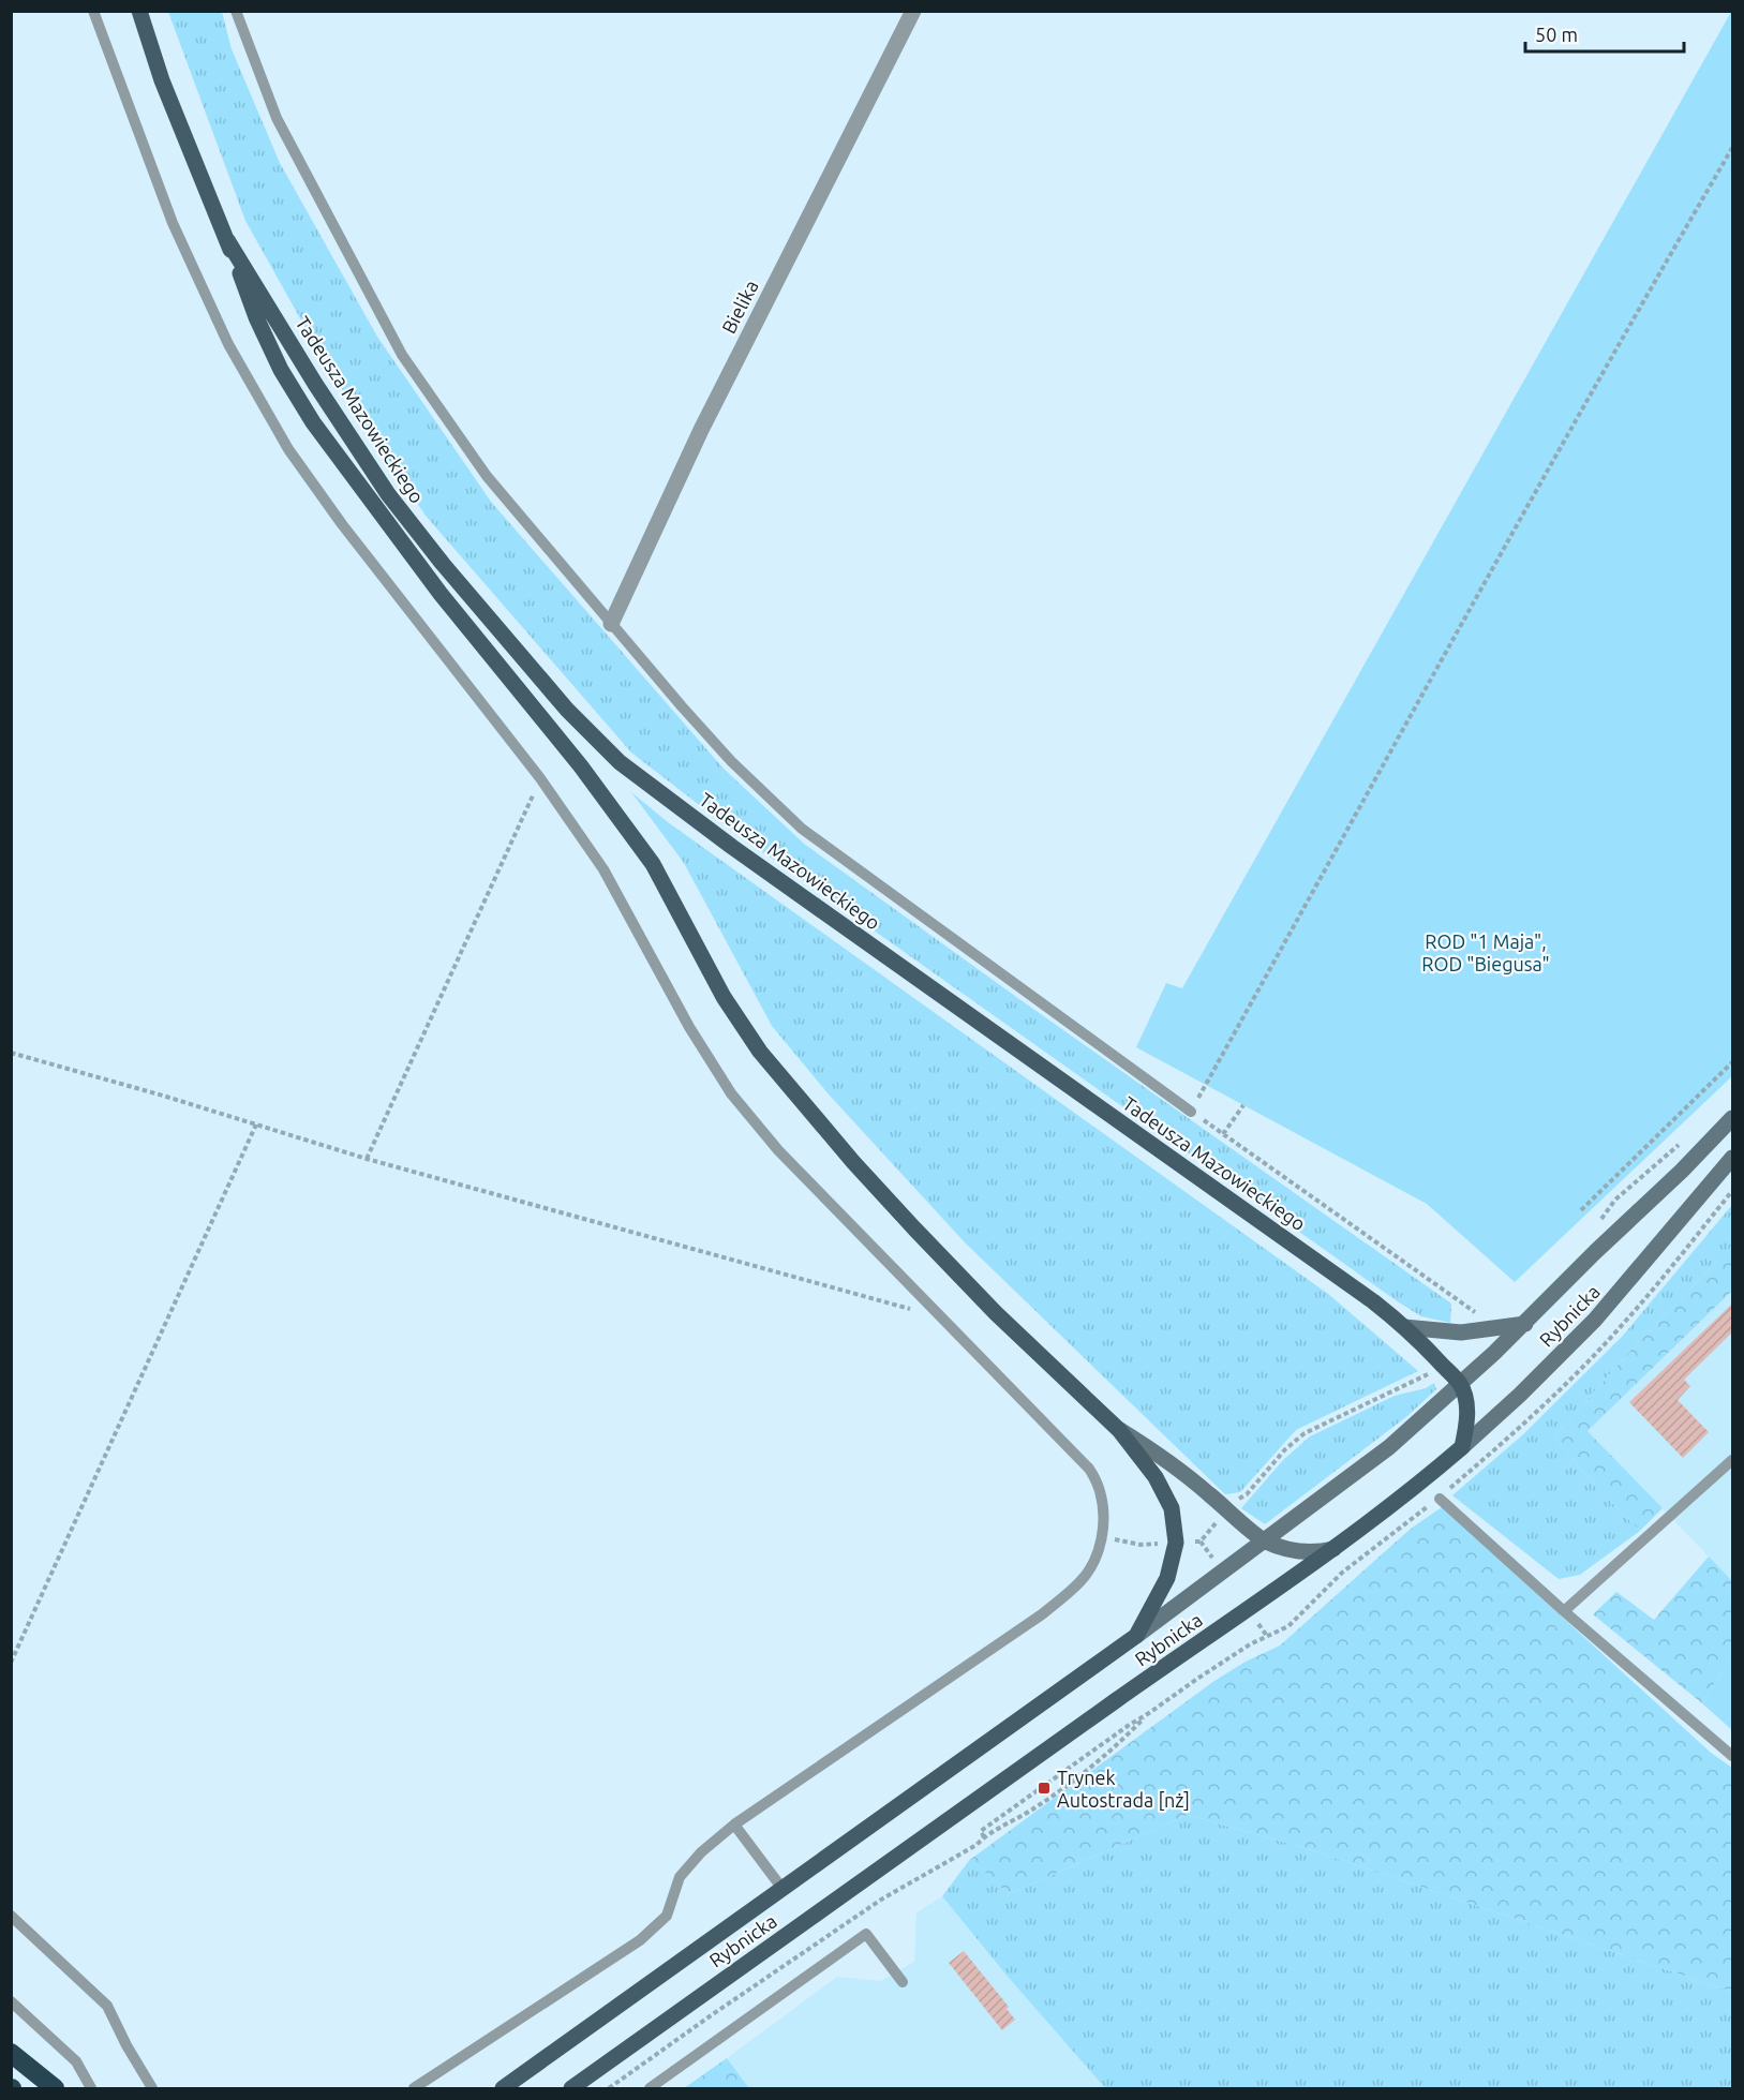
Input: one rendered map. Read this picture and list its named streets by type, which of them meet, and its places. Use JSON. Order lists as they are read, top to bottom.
{
  "streets": {
    "main road": ["Tadeusza Mazowieckiego", "Rybnicka"],
    "street": ["Bielika"]
  },
  "crossings": [
    ["Tadeusza Mazowieckiego", "Rybnicka"]
  ],
  "parks": ["ROD \"1 Maja\", ROD \"Biegusa\""],
  "places": {
    "transit": ["Trynek Autostrada [nż]"]
  },
  "scale_bar": "50 m"
}
